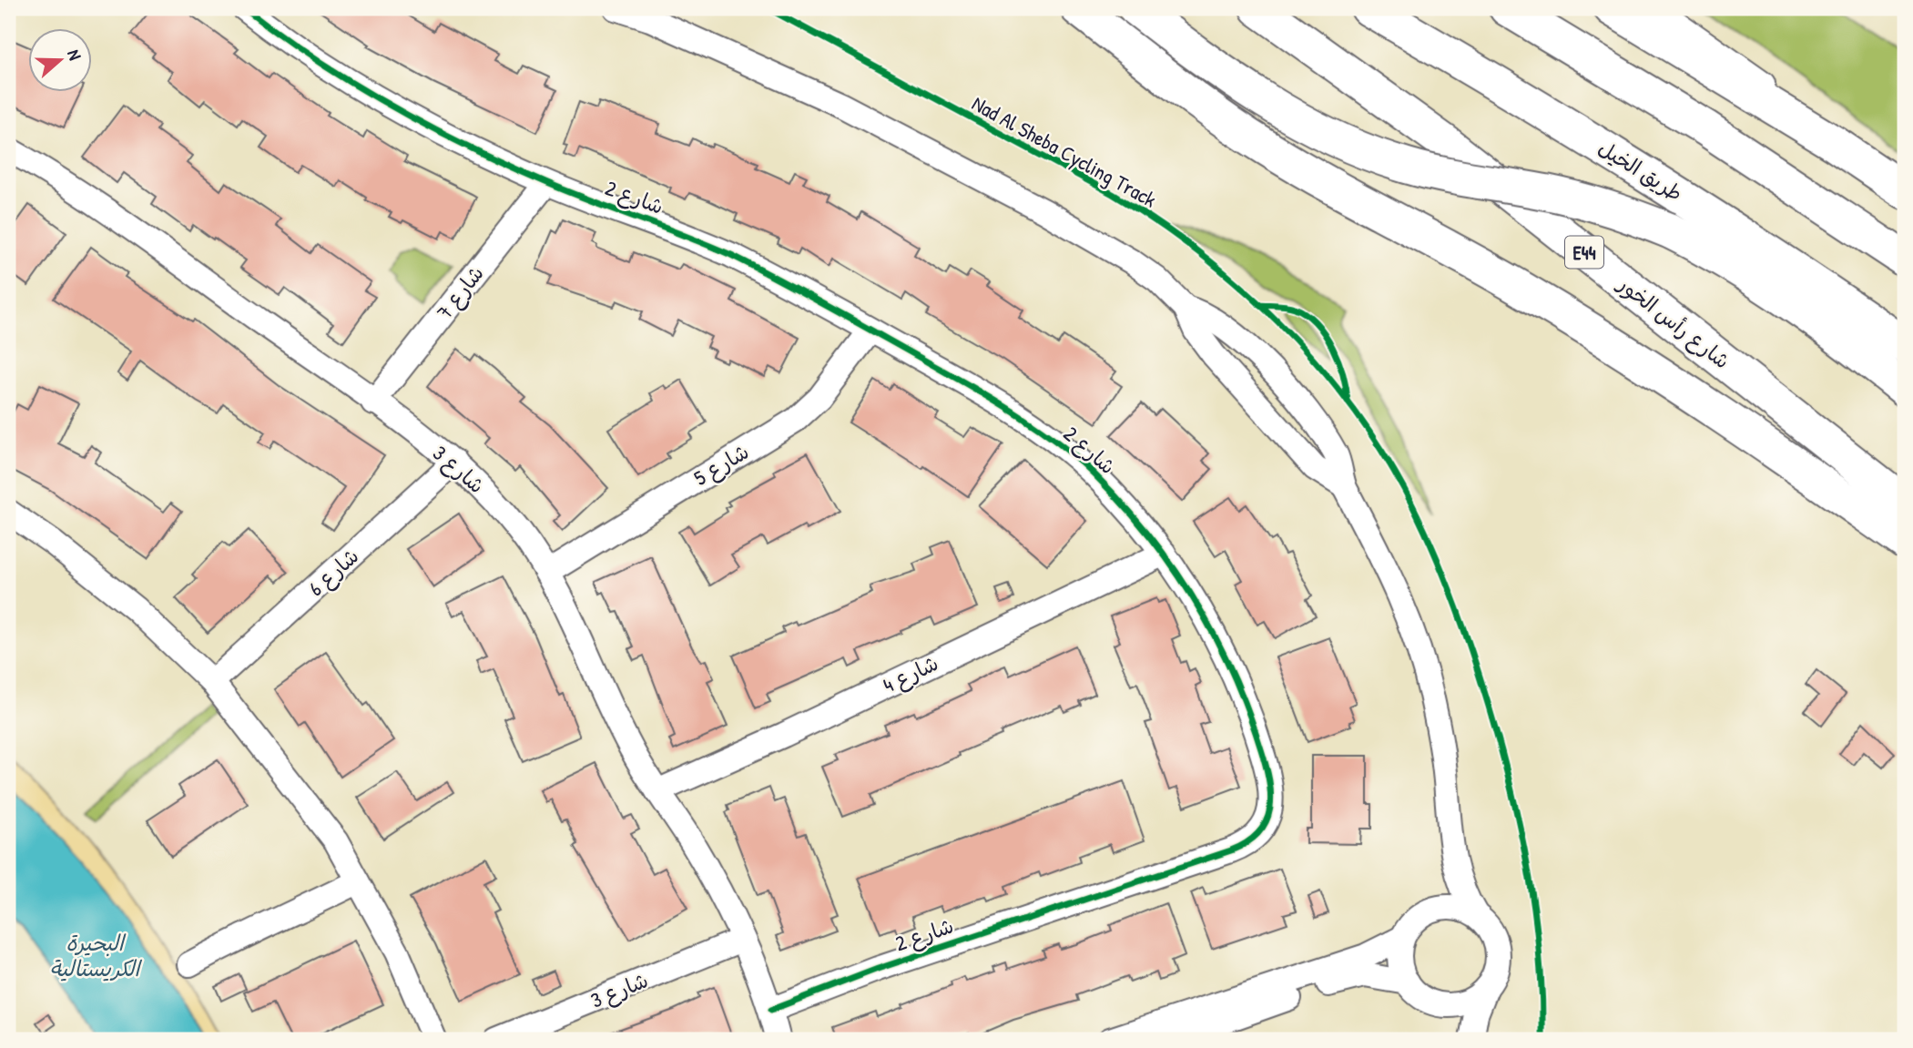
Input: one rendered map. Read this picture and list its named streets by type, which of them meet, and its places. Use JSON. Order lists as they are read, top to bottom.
{
  "streets": {
    "highway": ["طريق الخيل", "E44", "شارع رأس الخور"],
    "street": [
      "شارع 2",
      "شارع 7",
      "شارع 5",
      "شارع 3",
      "شارع 6",
      "شارع 4"
    ],
    "cycle path": ["Nad Al Sheba Cycling Track"]
  },
  "crossings": [
    ["شارع 2", "شارع 7"],
    ["شارع 2", "شارع 5"],
    ["شارع 2", "شارع 3"],
    ["شارع 2", "شارع 4"],
    ["شارع 7", "شارع 3"],
    ["شارع 5", "شارع 3"],
    ["شارع 3", "شارع 6"],
    ["شارع 3", "شارع 4"]
  ],
  "water": ["البحيرة الكريستالية"],
  "north": "right"
}
